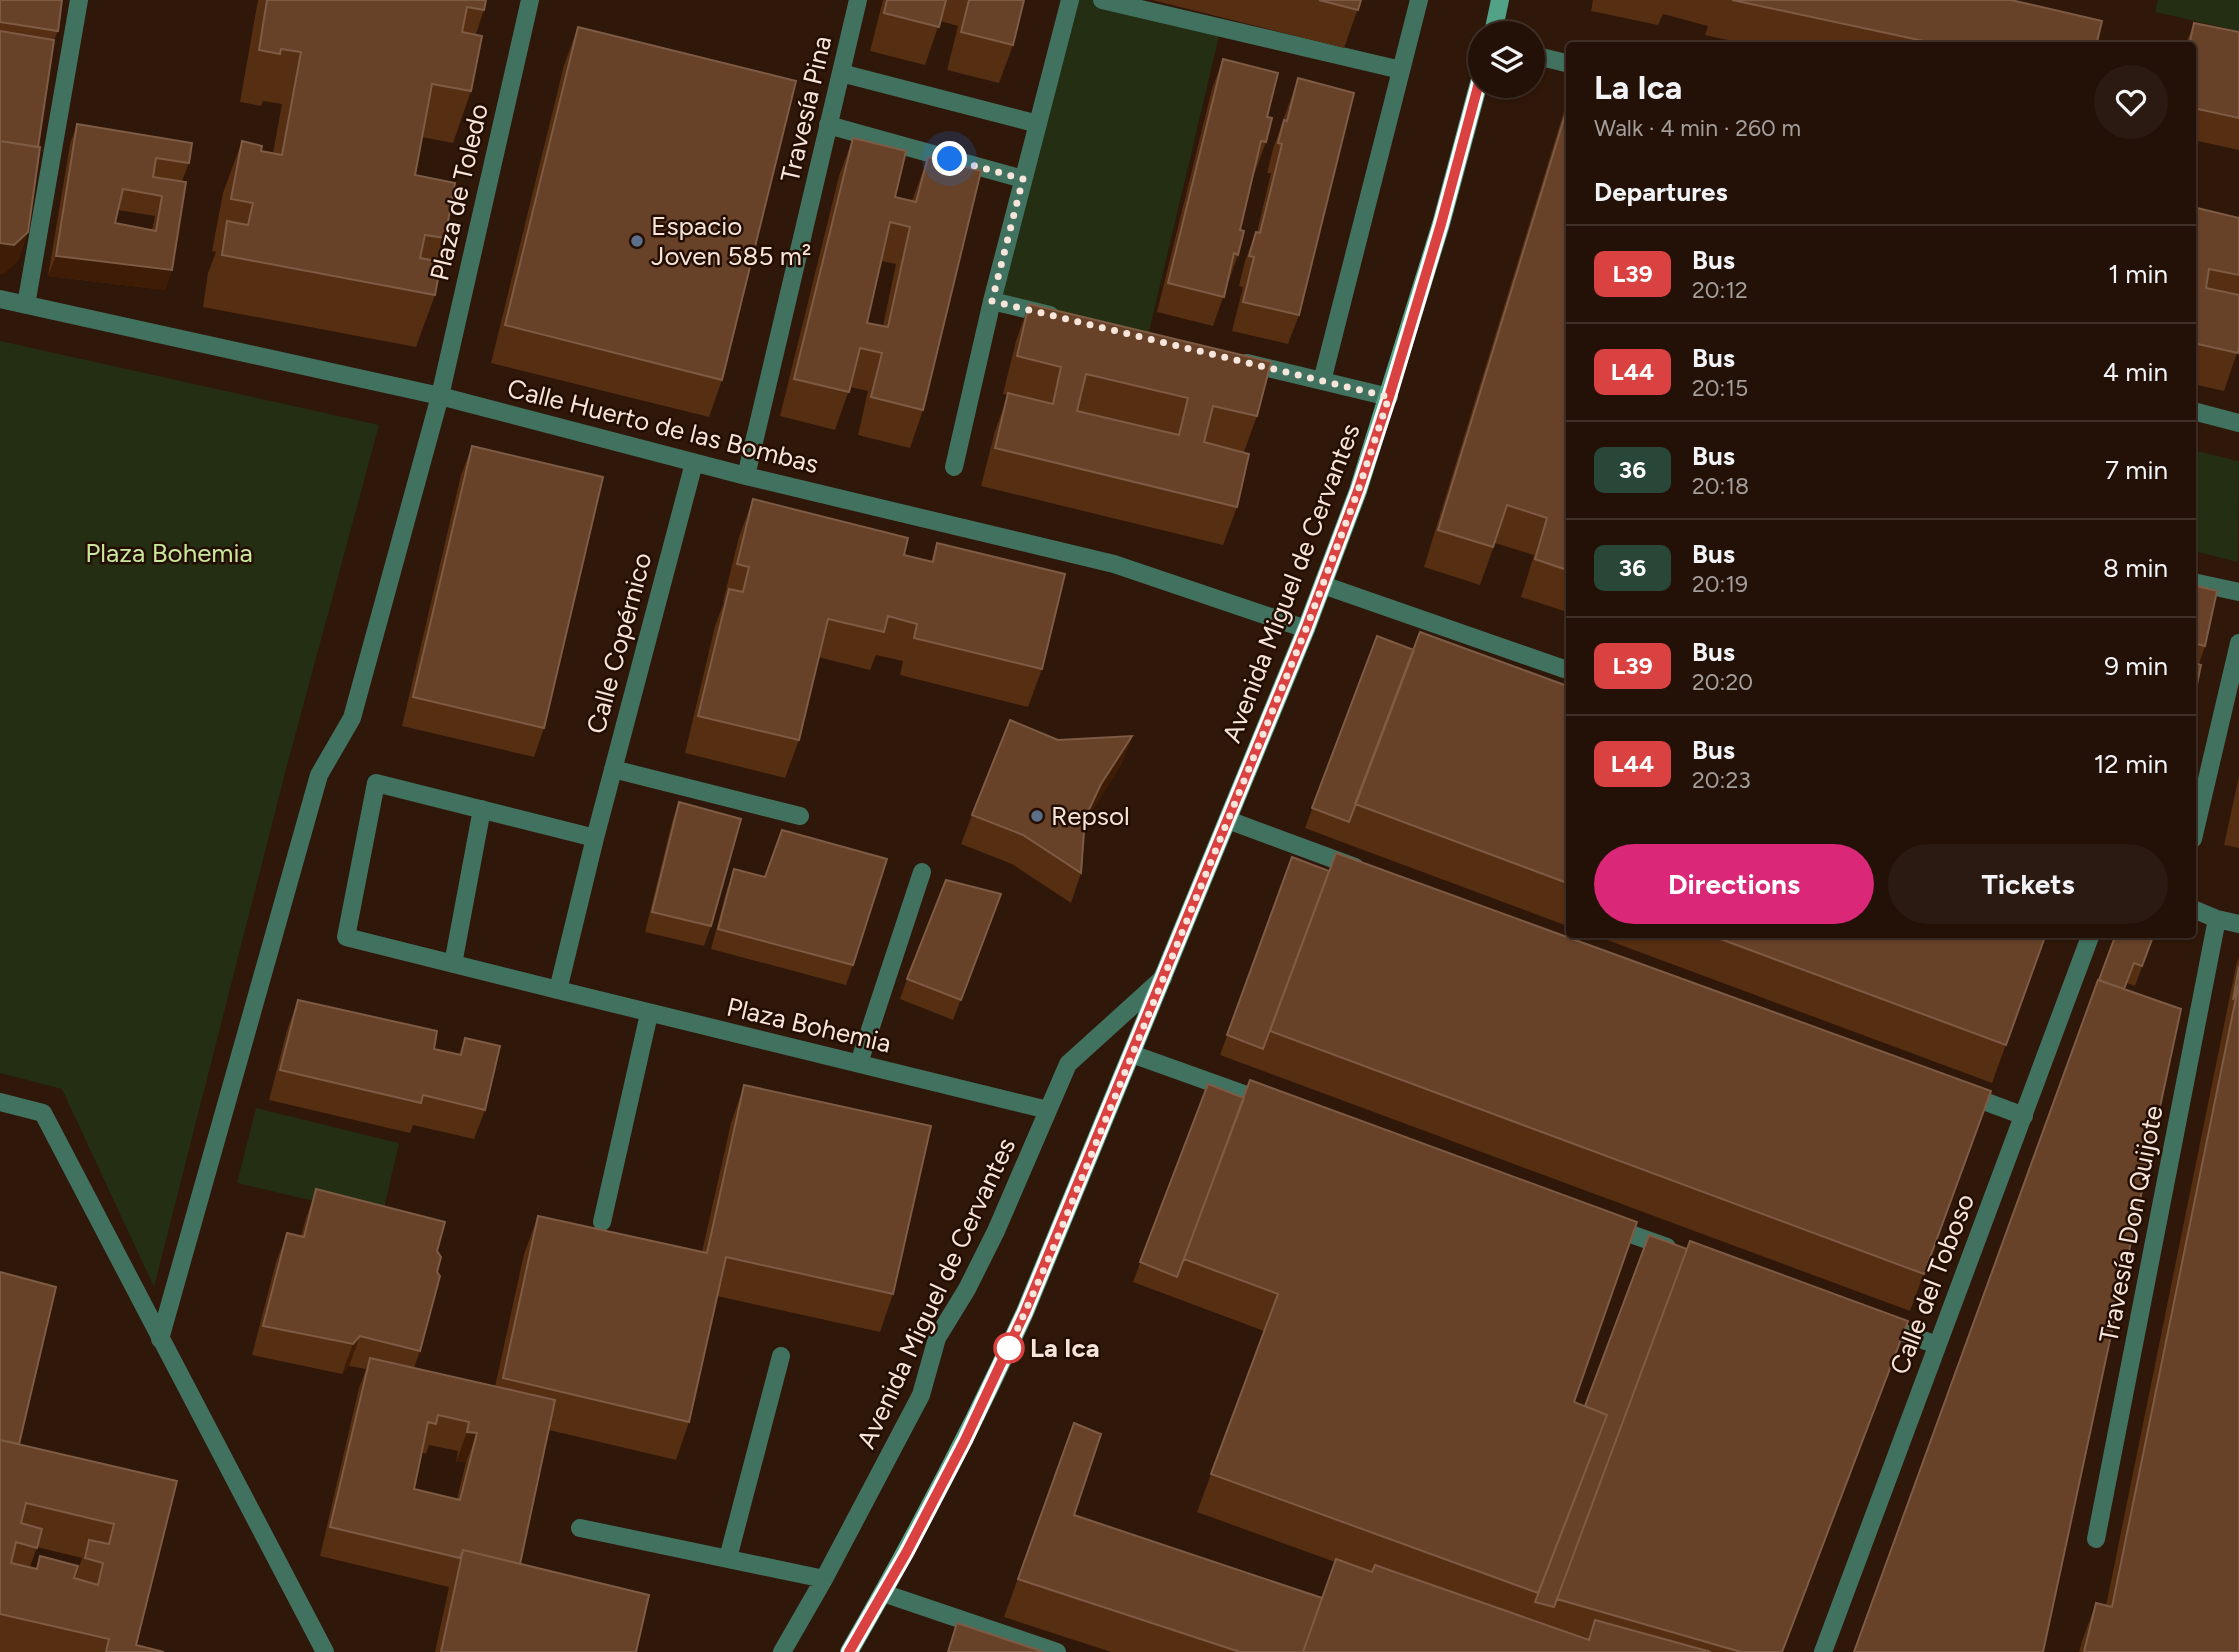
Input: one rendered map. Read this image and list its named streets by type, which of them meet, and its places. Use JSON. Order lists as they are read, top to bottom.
{
  "streets": {
    "main road": ["Avenida Miguel de Cervantes"],
    "street": [
      "Travesía Pina",
      "Plaza de Toledo",
      "Calle Huerto de las Bombas",
      "Calle Copérnico",
      "Plaza Bohemia",
      "Travesía Don Quijote",
      "Calle del Toboso"
    ]
  },
  "crossings": [
    ["Travesía Pina", "Calle Huerto de las Bombas"],
    ["Plaza de Toledo", "Calle Huerto de las Bombas"],
    ["Calle Huerto de las Bombas", "Avenida Miguel de Cervantes"],
    ["Calle Huerto de las Bombas", "Calle Copérnico"],
    ["Avenida Miguel de Cervantes", "Plaza Bohemia"],
    ["Calle Copérnico", "Plaza Bohemia"]
  ],
  "parks": ["Plaza Bohemia"],
  "places": ["Espacio Joven 585 m²", "Repsol", "La Ica"],
  "lines": ["bus line L39"],
  "page": {
    "heading": [
      ["La Ica", "Walk · 4 min · 260 m"],
      "Departures"
    ],
    "list": [
      {
        "mark": "L39",
        "name": "Bus",
        "note": "20:12",
        "value": "1 min"
      },
      {
        "mark": "L44",
        "name": "Bus",
        "note": "20:15",
        "value": "4 min"
      },
      {
        "mark": "36",
        "name": "Bus",
        "note": "20:18",
        "value": "7 min"
      },
      {
        "mark": "36",
        "name": "Bus",
        "note": "20:19",
        "value": "8 min"
      },
      {
        "mark": "L39",
        "name": "Bus",
        "note": "20:20",
        "value": "9 min"
      },
      {
        "mark": "L44",
        "name": "Bus",
        "note": "20:23",
        "value": "12 min"
      }
    ],
    "buttons": ["Directions", "Tickets"]
  }
}
